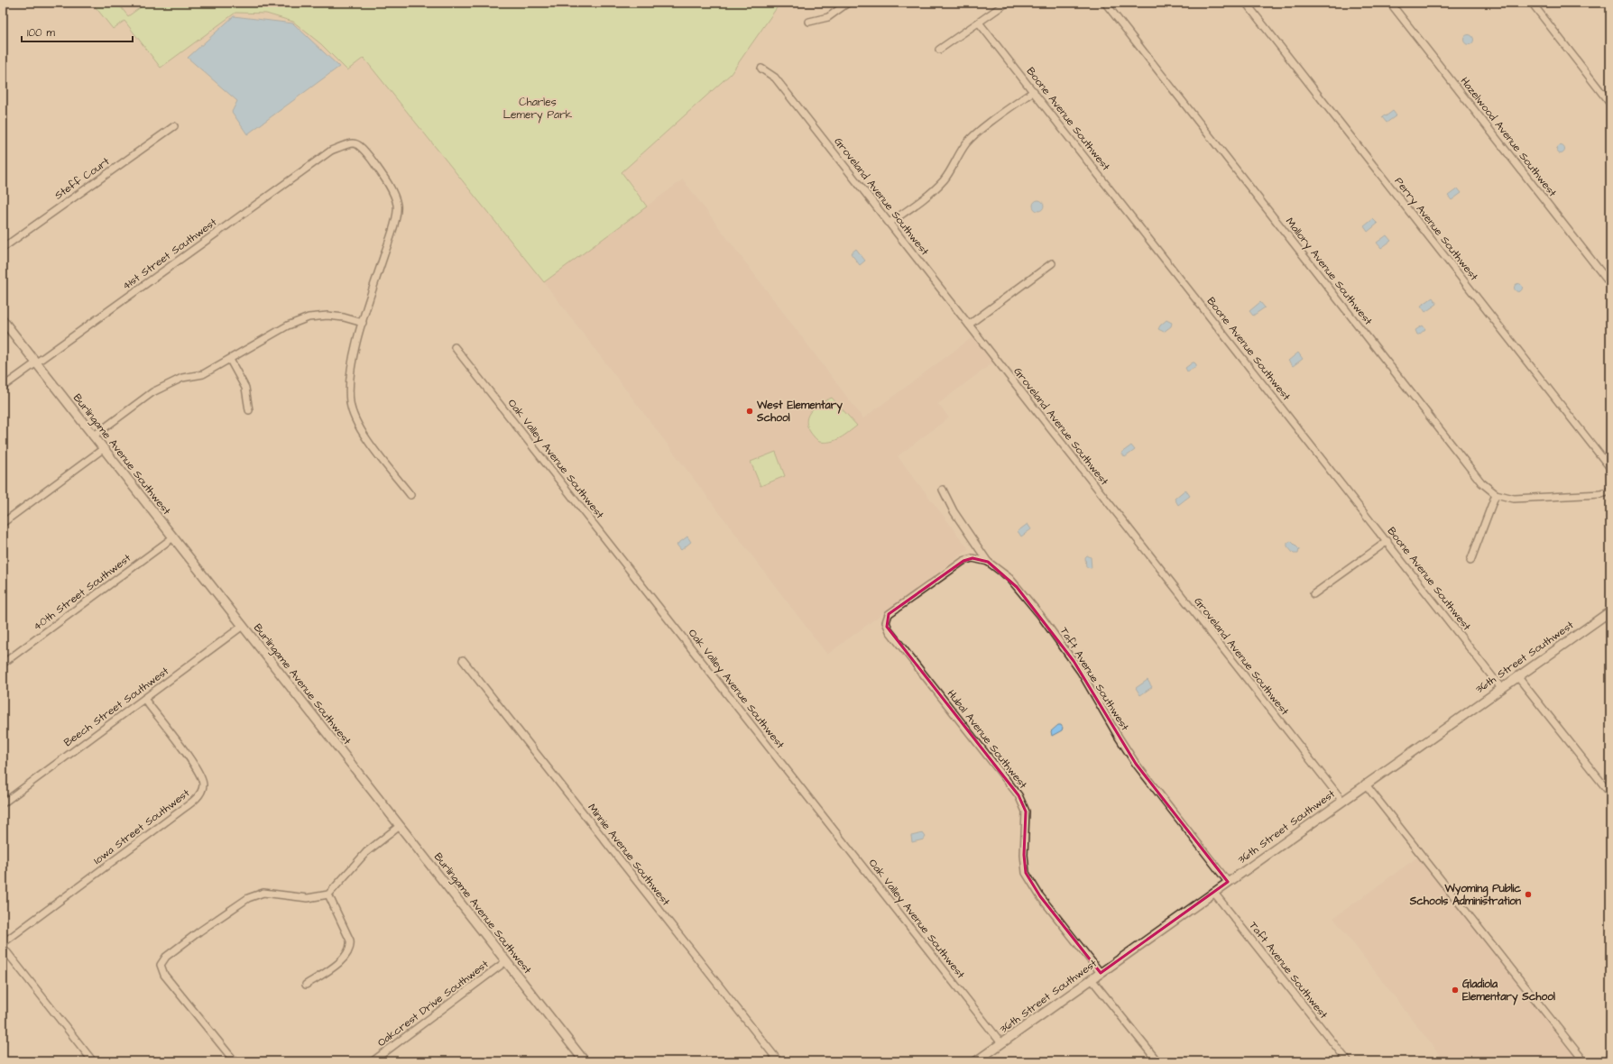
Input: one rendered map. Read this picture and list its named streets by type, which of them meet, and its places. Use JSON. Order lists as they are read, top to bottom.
{
  "streets": {
    "street": [
      "Boone Avenue Southwest",
      "Hazelwood Avenue Southwest",
      "Steff Court",
      "Groveland Avenue Southwest",
      "Perry Avenue Southwest",
      "41st Street Southwest",
      "Mallory Avenue Southwest",
      "Burlingame Avenue Southwest",
      "Oak Valley Avenue Southwest",
      "40th Street Southwest",
      "36th Street Southwest",
      "Taft Avenue Southwest",
      "Beech Street Southwest",
      "Hubal Avenue Southwest",
      "Iowa Street Southwest",
      "Minnie Avenue Southwest",
      "Oakcrest Drive Southwest"
    ]
  },
  "crossings": [
    ["Boone Avenue Southwest", "36th Street Southwest"],
    ["Groveland Avenue Southwest", "36th Street Southwest"],
    ["41st Street Southwest", "Burlingame Avenue Southwest"],
    ["Burlingame Avenue Southwest", "40th Street Southwest"],
    ["Burlingame Avenue Southwest", "Beech Street Southwest"],
    ["Burlingame Avenue Southwest", "Oakcrest Drive Southwest"],
    ["Oak Valley Avenue Southwest", "36th Street Southwest"],
    ["36th Street Southwest", "Taft Avenue Southwest"],
    ["36th Street Southwest", "Hubal Avenue Southwest"],
    ["Taft Avenue Southwest", "Hubal Avenue Southwest"],
    ["Beech Street Southwest", "Iowa Street Southwest"]
  ],
  "parks": ["Charles Lemery Park"],
  "places": ["West Elementary School", "Wyoming Public Schools Administration", "Gladiola Elementary School"],
  "scale_bar": "100 m"
}
